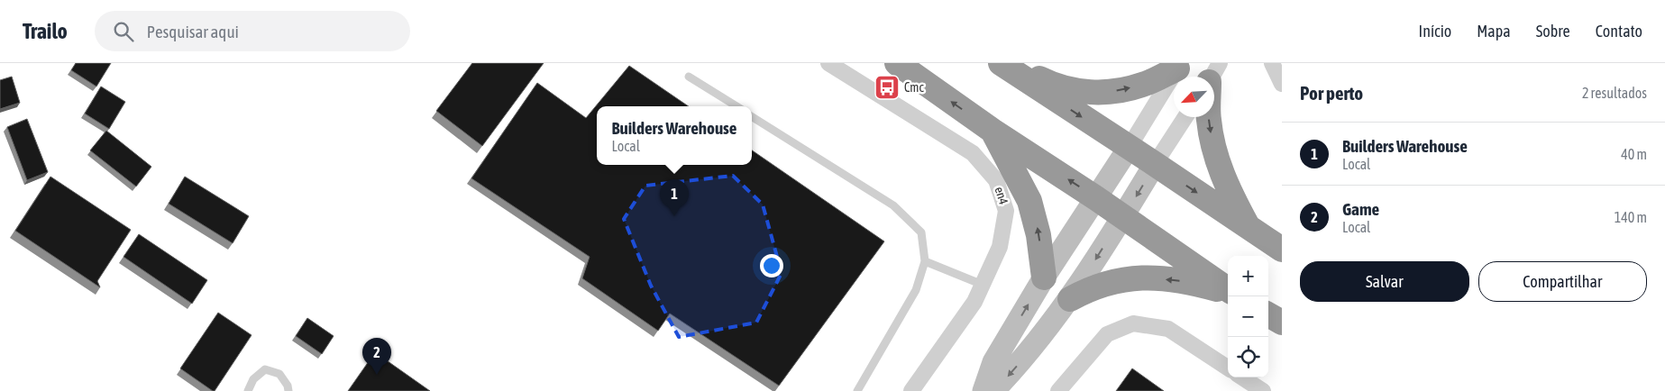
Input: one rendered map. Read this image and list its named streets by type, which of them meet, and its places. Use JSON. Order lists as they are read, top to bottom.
{
  "streets": {
    "street": ["en4"]
  },
  "places": {
    "bus stop": ["Cmc"]
  },
  "north": "bottom left",
  "page": {
    "header": "Trailo",
    "search": "Pesquisar aqui",
    "nav": [
      "Início",
      "Mapa",
      "Sobre",
      "Contato"
    ],
    "heading": ["Por perto", "2 resultados"],
    "popup": ["Builders Warehouse", "Local"],
    "list": [
      {
        "mark": "1",
        "name": "Builders Warehouse",
        "note": "Local",
        "value": "40 m"
      },
      {
        "mark": "2",
        "name": "Game",
        "note": "Local",
        "value": "140 m"
      }
    ],
    "pins": ["1", "2"],
    "buttons": ["Salvar", "Compartilhar"],
    "map_buttons": ["+", "−"]
  }
}
